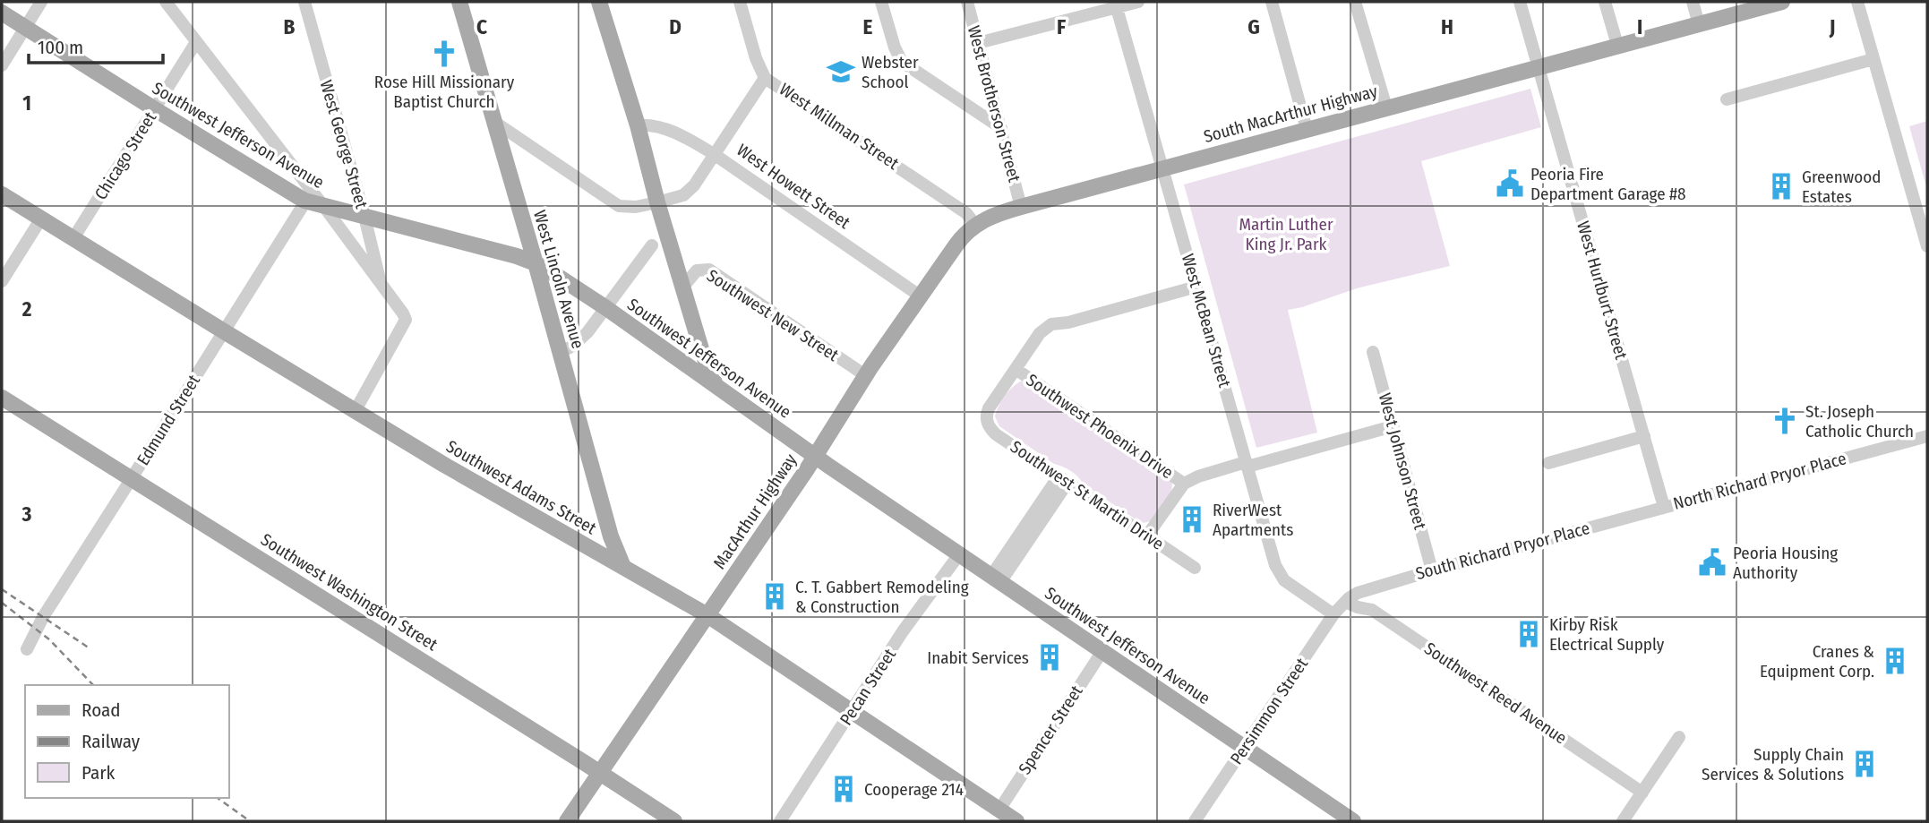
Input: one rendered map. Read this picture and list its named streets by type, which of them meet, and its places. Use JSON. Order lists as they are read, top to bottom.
{
  "streets": {
    "main road": [
      "South MacArthur Highway",
      "Southwest Jefferson Avenue",
      "West Lincoln Avenue",
      "Southwest Adams Street",
      "MacArthur Highway",
      "Southwest Washington Street"
    ],
    "street": [
      "West Brotherson Street",
      "West Millman Street",
      "West George Street",
      "Chicago Street",
      "West Howett Street",
      "West Hurlburt Street",
      "Southwest New Street",
      "West McBean Street",
      "Edmund Street",
      "Southwest Phoenix Drive",
      "West Johnson Street",
      "North Richard Pryor Place",
      "Southwest St Martin Drive",
      "South Richard Pryor Place",
      "Pecan Street",
      "Southwest Reed Avenue",
      "Persimmon Street",
      "Spencer Street"
    ]
  },
  "crossings": [
    ["West Brotherson Street", "South MacArthur Highway"],
    ["South MacArthur Highway", "West Millman Street"],
    ["South MacArthur Highway", "West Hurlburt Street"],
    ["South MacArthur Highway", "West McBean Street"],
    ["South MacArthur Highway", "MacArthur Highway"],
    ["West Millman Street", "MacArthur Highway"],
    ["Southwest Jefferson Avenue", "West George Street"],
    ["Southwest Jefferson Avenue", "Chicago Street"],
    ["Southwest Jefferson Avenue", "West Lincoln Avenue"],
    ["Southwest Jefferson Avenue", "Edmund Street"],
    ["Southwest Jefferson Avenue", "MacArthur Highway"],
    ["Southwest Jefferson Avenue", "Pecan Street"],
    ["Southwest Jefferson Avenue", "Persimmon Street"],
    ["Southwest Jefferson Avenue", "Spencer Street"],
    ["Chicago Street", "Southwest Adams Street"],
    ["West Howett Street", "MacArthur Highway"],
    ["West Lincoln Avenue", "Southwest Adams Street"],
    ["West Hurlburt Street", "North Richard Pryor Place"],
    ["West Hurlburt Street", "South Richard Pryor Place"],
    ["Southwest New Street", "MacArthur Highway"],
    ["West McBean Street", "Persimmon Street"],
    ["Edmund Street", "Southwest Adams Street"],
    ["Edmund Street", "Southwest Washington Street"],
    ["Southwest Phoenix Drive", "Southwest St Martin Drive"],
    ["West Johnson Street", "South Richard Pryor Place"],
    ["North Richard Pryor Place", "South Richard Pryor Place"],
    ["Southwest Adams Street", "MacArthur Highway"],
    ["Southwest Adams Street", "Pecan Street"],
    ["Southwest Adams Street", "Spencer Street"],
    ["MacArthur Highway", "Southwest Washington Street"],
    ["South Richard Pryor Place", "Southwest Reed Avenue"],
    ["South Richard Pryor Place", "Persimmon Street"],
    ["Southwest Reed Avenue", "Persimmon Street"]
  ],
  "parks": ["Martin Luther King Jr. Park"],
  "places": {
    "church": ["Rose Hill Missionary Baptist Church", "St. Joseph Catholic Church"],
    "school or university": ["Webster School"],
    "public building": ["Peoria Fire Department Garage #8", "Peoria Housing Authority"],
    "building": [
      "Greenwood Estates",
      "RiverWest Apartments",
      "C. T. Gabbert Remodeling & Construction",
      "Kirby Risk Electrical Supply",
      "Inabit Services",
      "Cranes & Equipment Corp.",
      "Supply Chain Services & Solutions",
      "Cooperage 214"
    ]
  },
  "legend": ["Road", "Railway", "Park"],
  "scale_bar": "100 m",
  "grid": {
    "columns": [
      "B",
      "C",
      "D",
      "E",
      "F",
      "G",
      "H",
      "I",
      "J"
    ],
    "rows": ["1", "2", "3"]
  }
}
